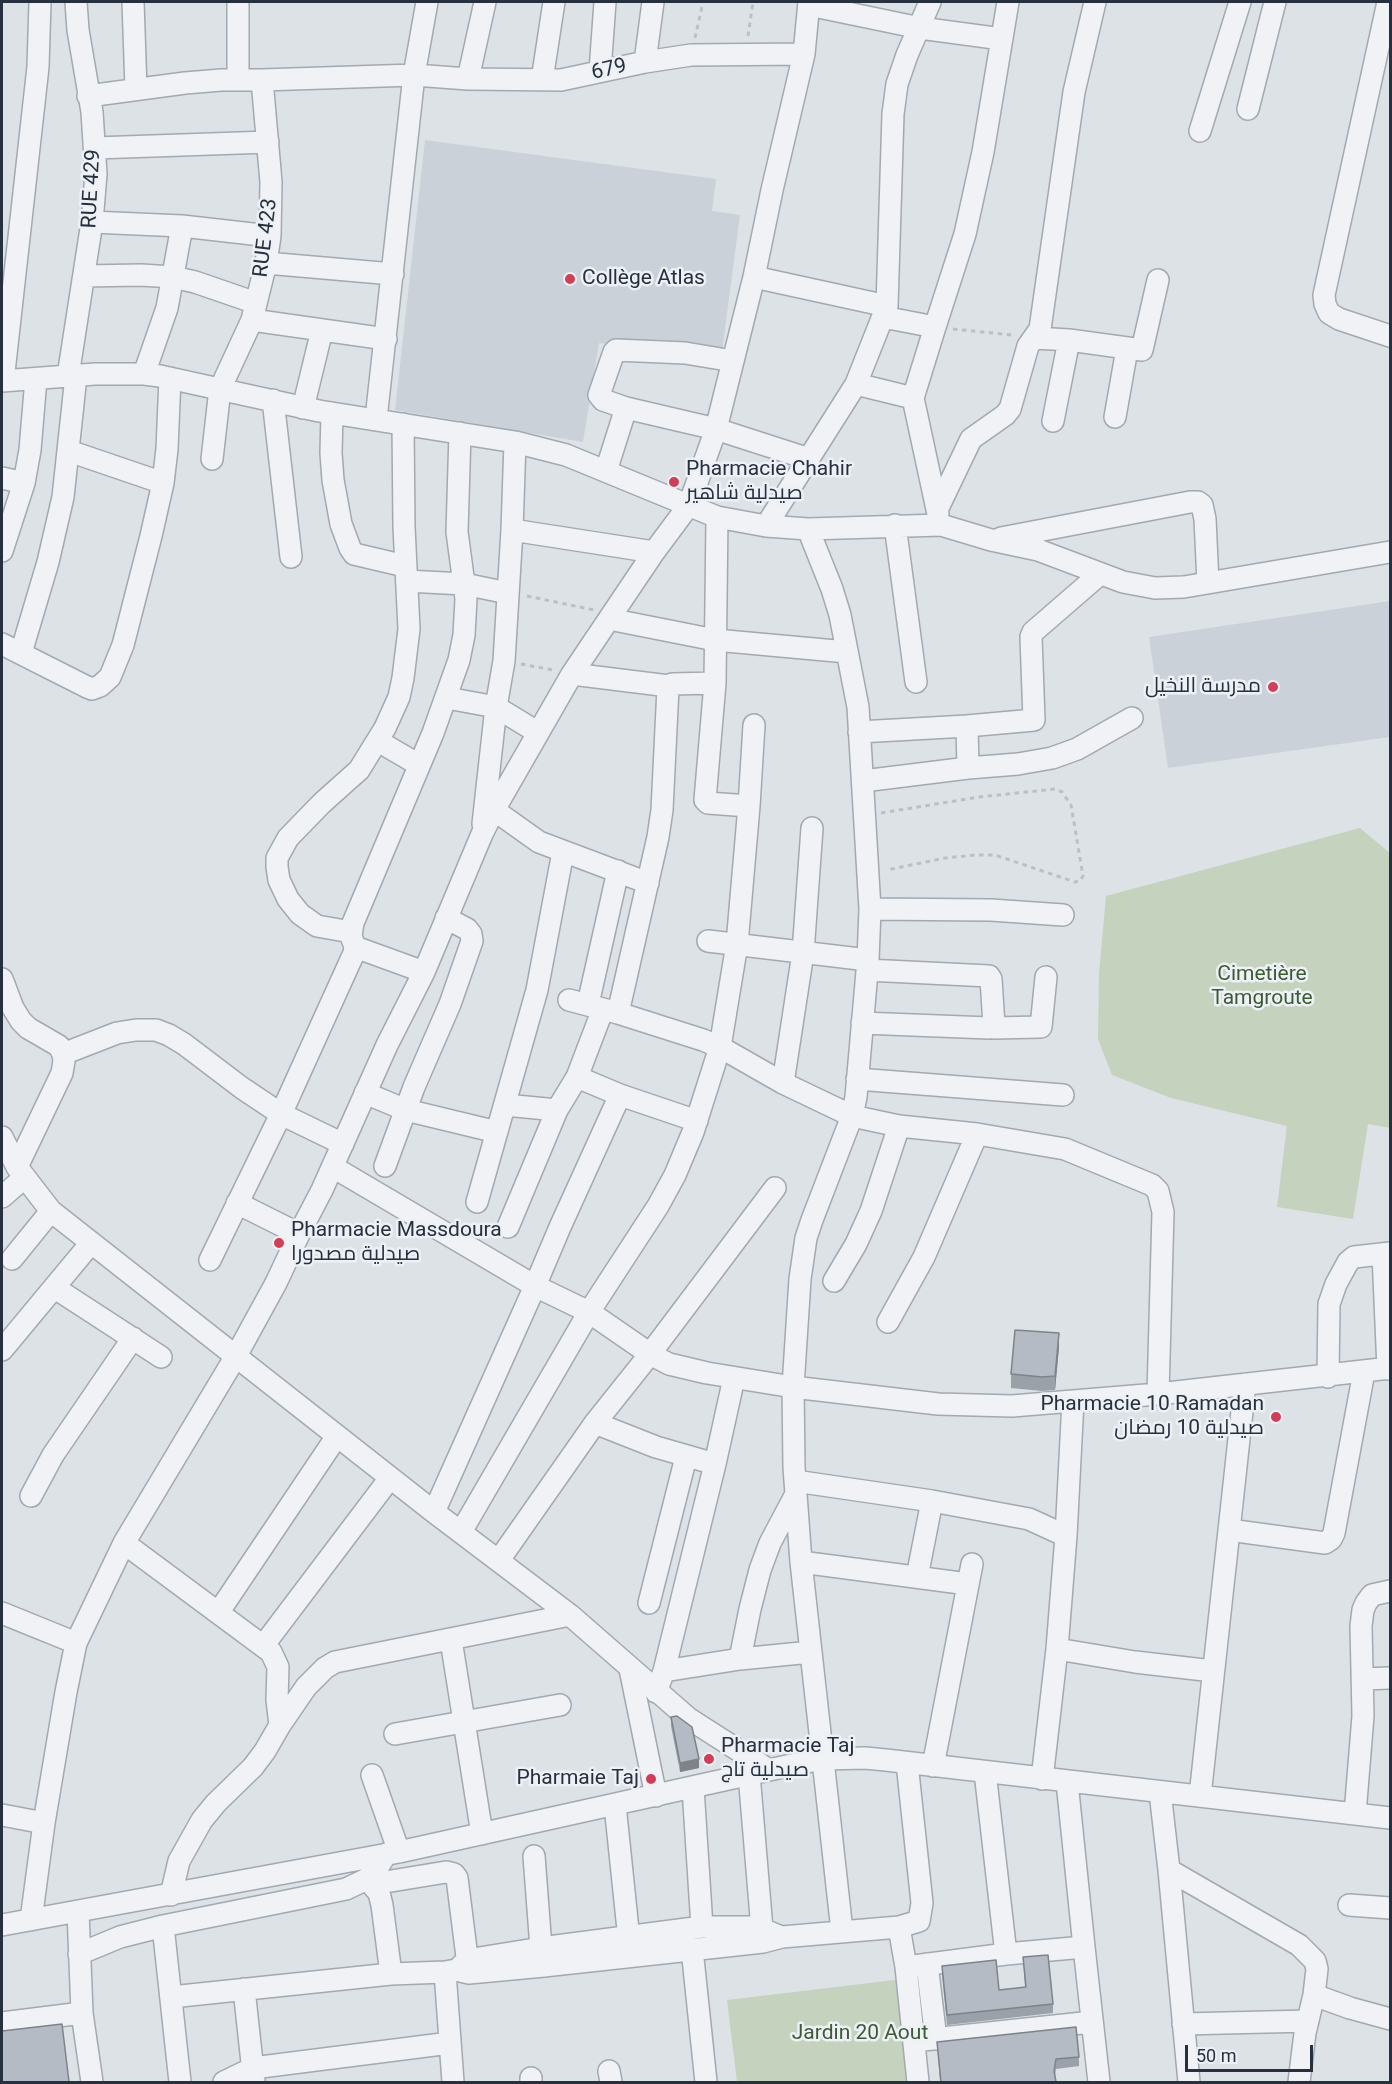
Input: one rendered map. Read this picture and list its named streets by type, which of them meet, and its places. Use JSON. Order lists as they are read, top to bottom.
{
  "streets": {
    "street": ["679", "RUE 429", "RUE 423"]
  },
  "crossings": [
    ["679", "RUE 429"],
    ["679", "RUE 423"]
  ],
  "parks": ["Cimetière Tamgroute", "Jardin 20 Aout"],
  "places": [
    "Collège Atlas",
    "Pharmacie Chahir صيدلية شاهير",
    "مدرسة النخيل",
    "Pharmacie Massdoura صيدلية مصدورا",
    "Pharmacie 10 Ramadan صيدلية 10 رمضان",
    "Pharmacie Taj صيدلية تاج",
    "Pharmaie Taj"
  ],
  "scale_bar": "50 m"
}
